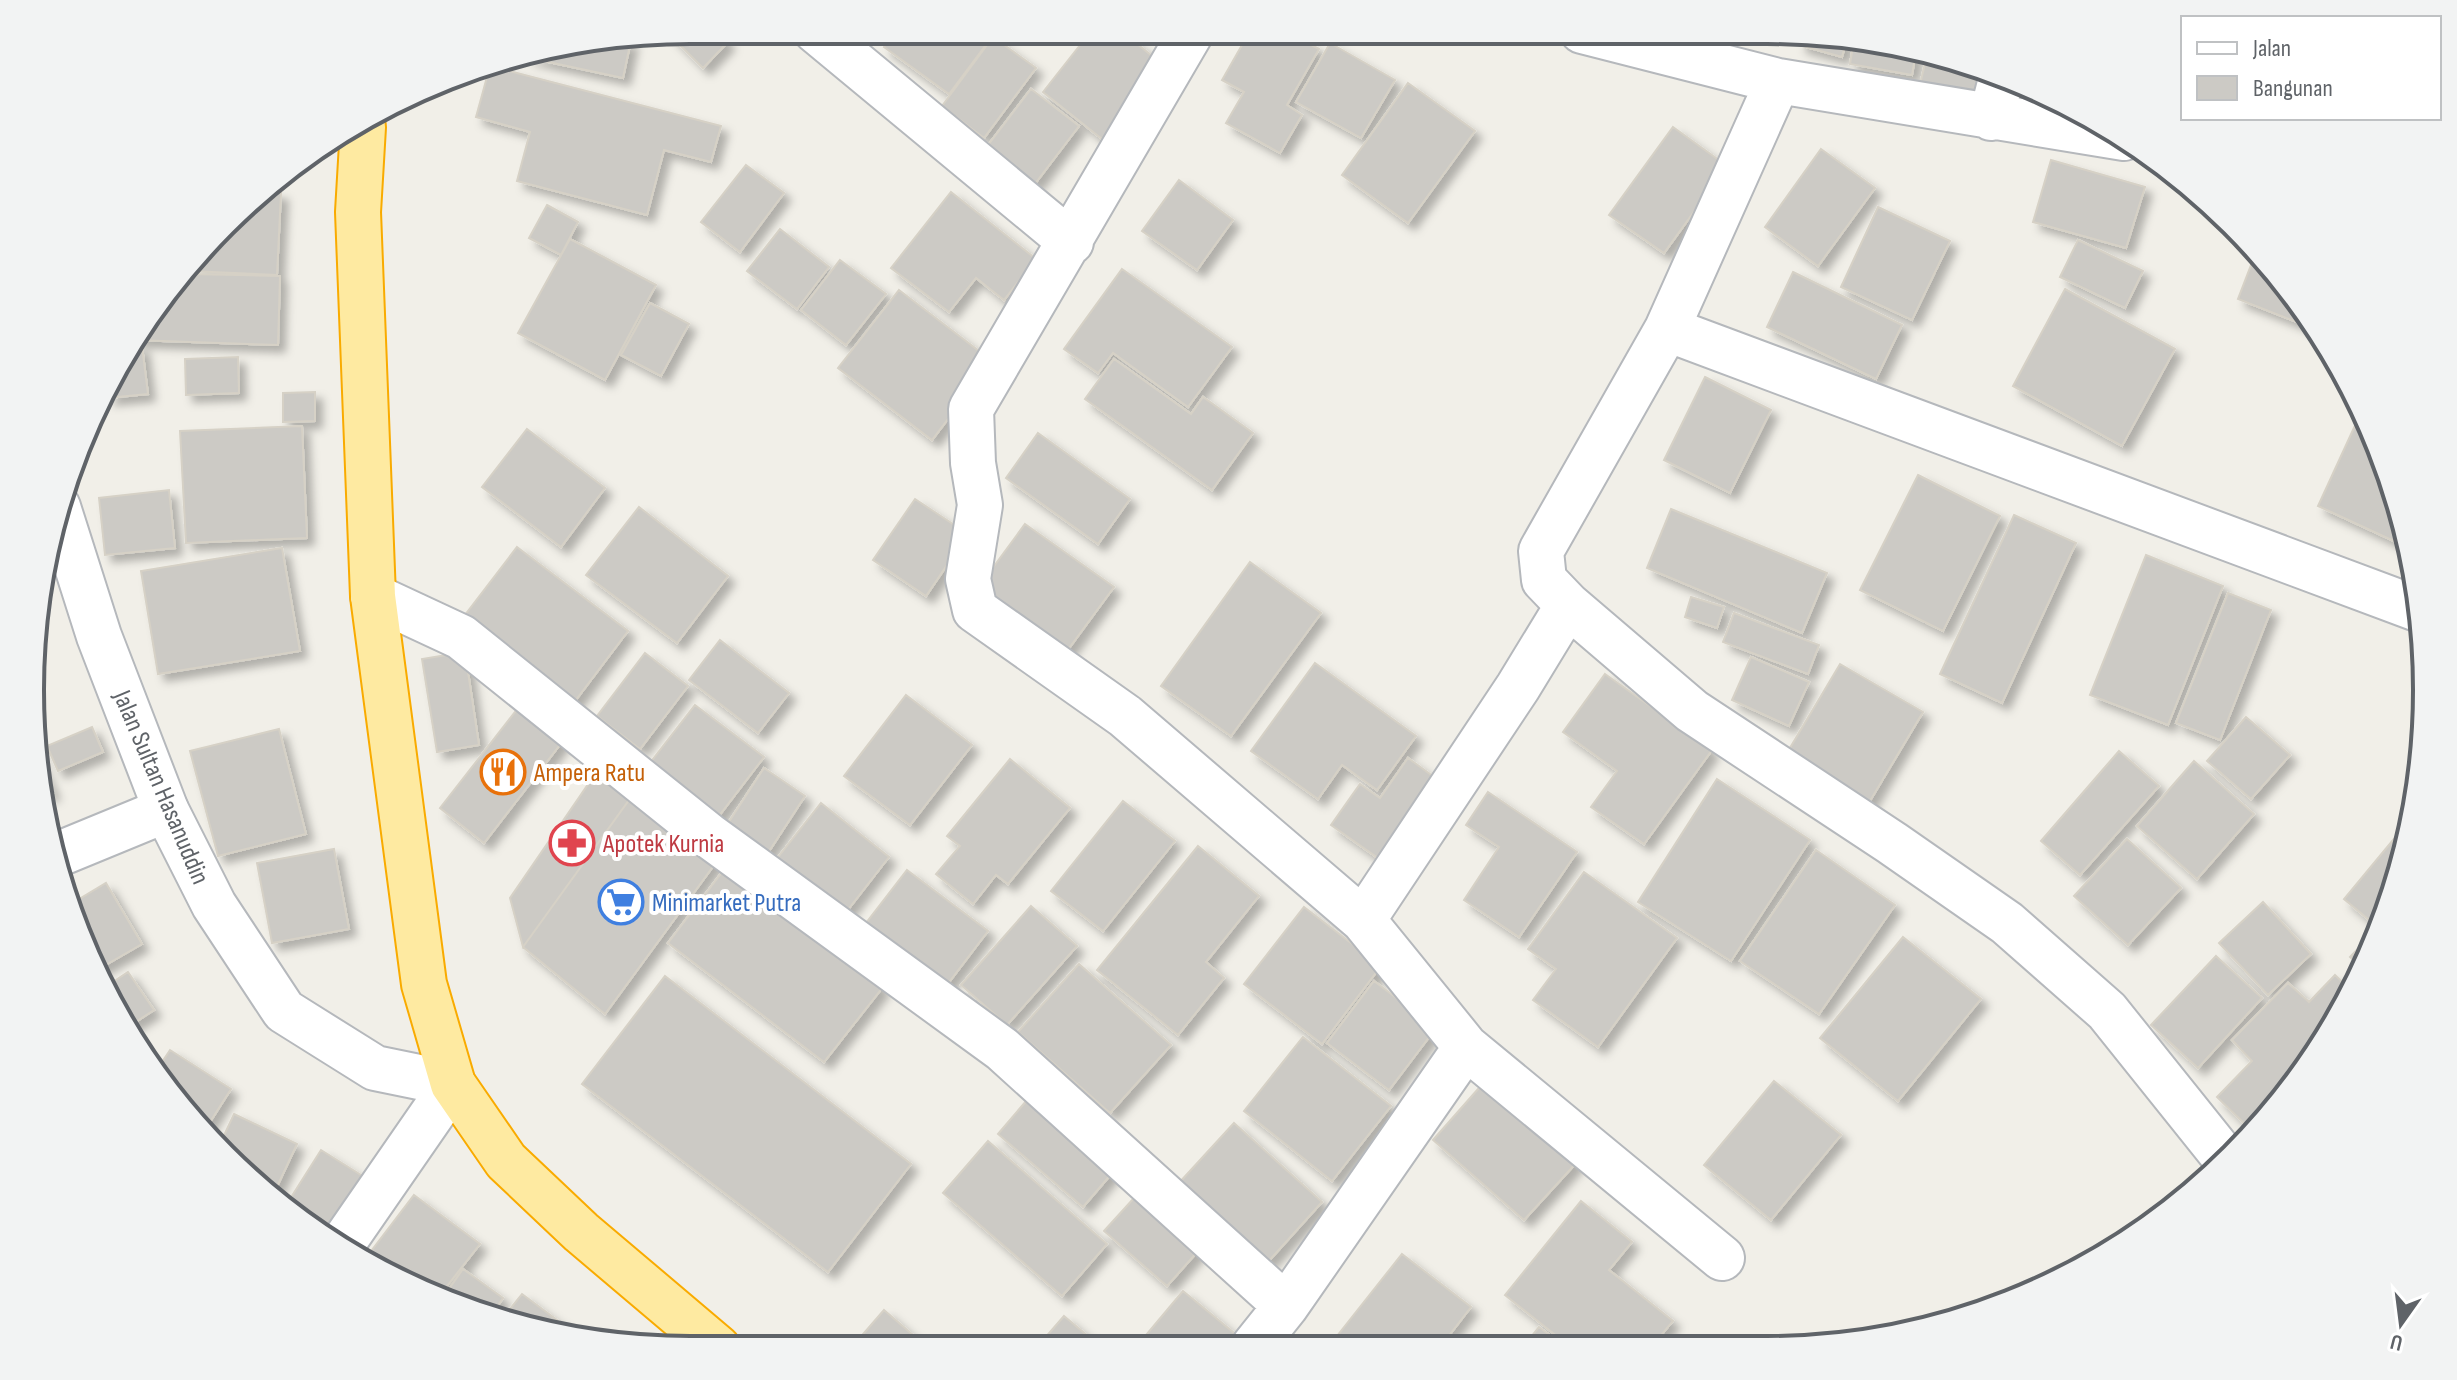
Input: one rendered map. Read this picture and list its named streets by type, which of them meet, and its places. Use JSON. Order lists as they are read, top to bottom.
{
  "streets": {
    "street": ["Jalan Sultan Hasanuddin"]
  },
  "places": {
    "restaurant": ["Ampera Ratu"],
    "pharmacy": ["Apotek Kurnia"],
    "supermarket": ["Minimarket Putra"]
  },
  "legend": ["Jalan", "Bangunan"],
  "north": "bottom"
}
